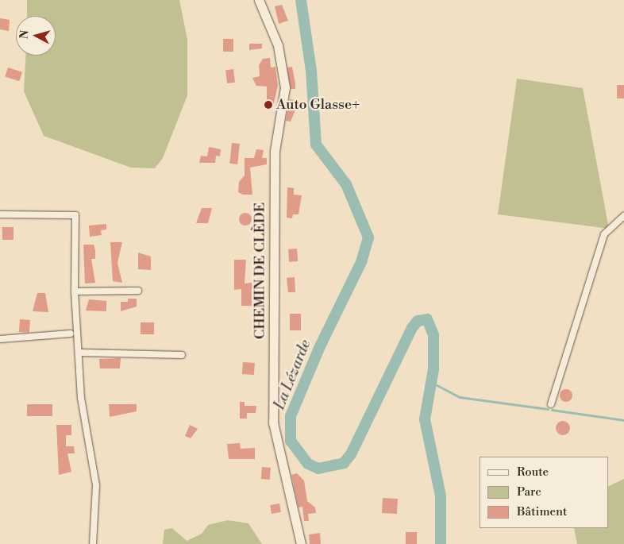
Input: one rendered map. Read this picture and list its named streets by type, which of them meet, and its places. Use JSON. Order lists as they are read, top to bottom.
{
  "streets": {
    "main road": ["CHEMIN DE CLÈDE"]
  },
  "water": ["La Lézarde"],
  "places": ["Auto Glasse+"],
  "legend": ["Route", "Parc", "Bâtiment"],
  "north": "left"
}
